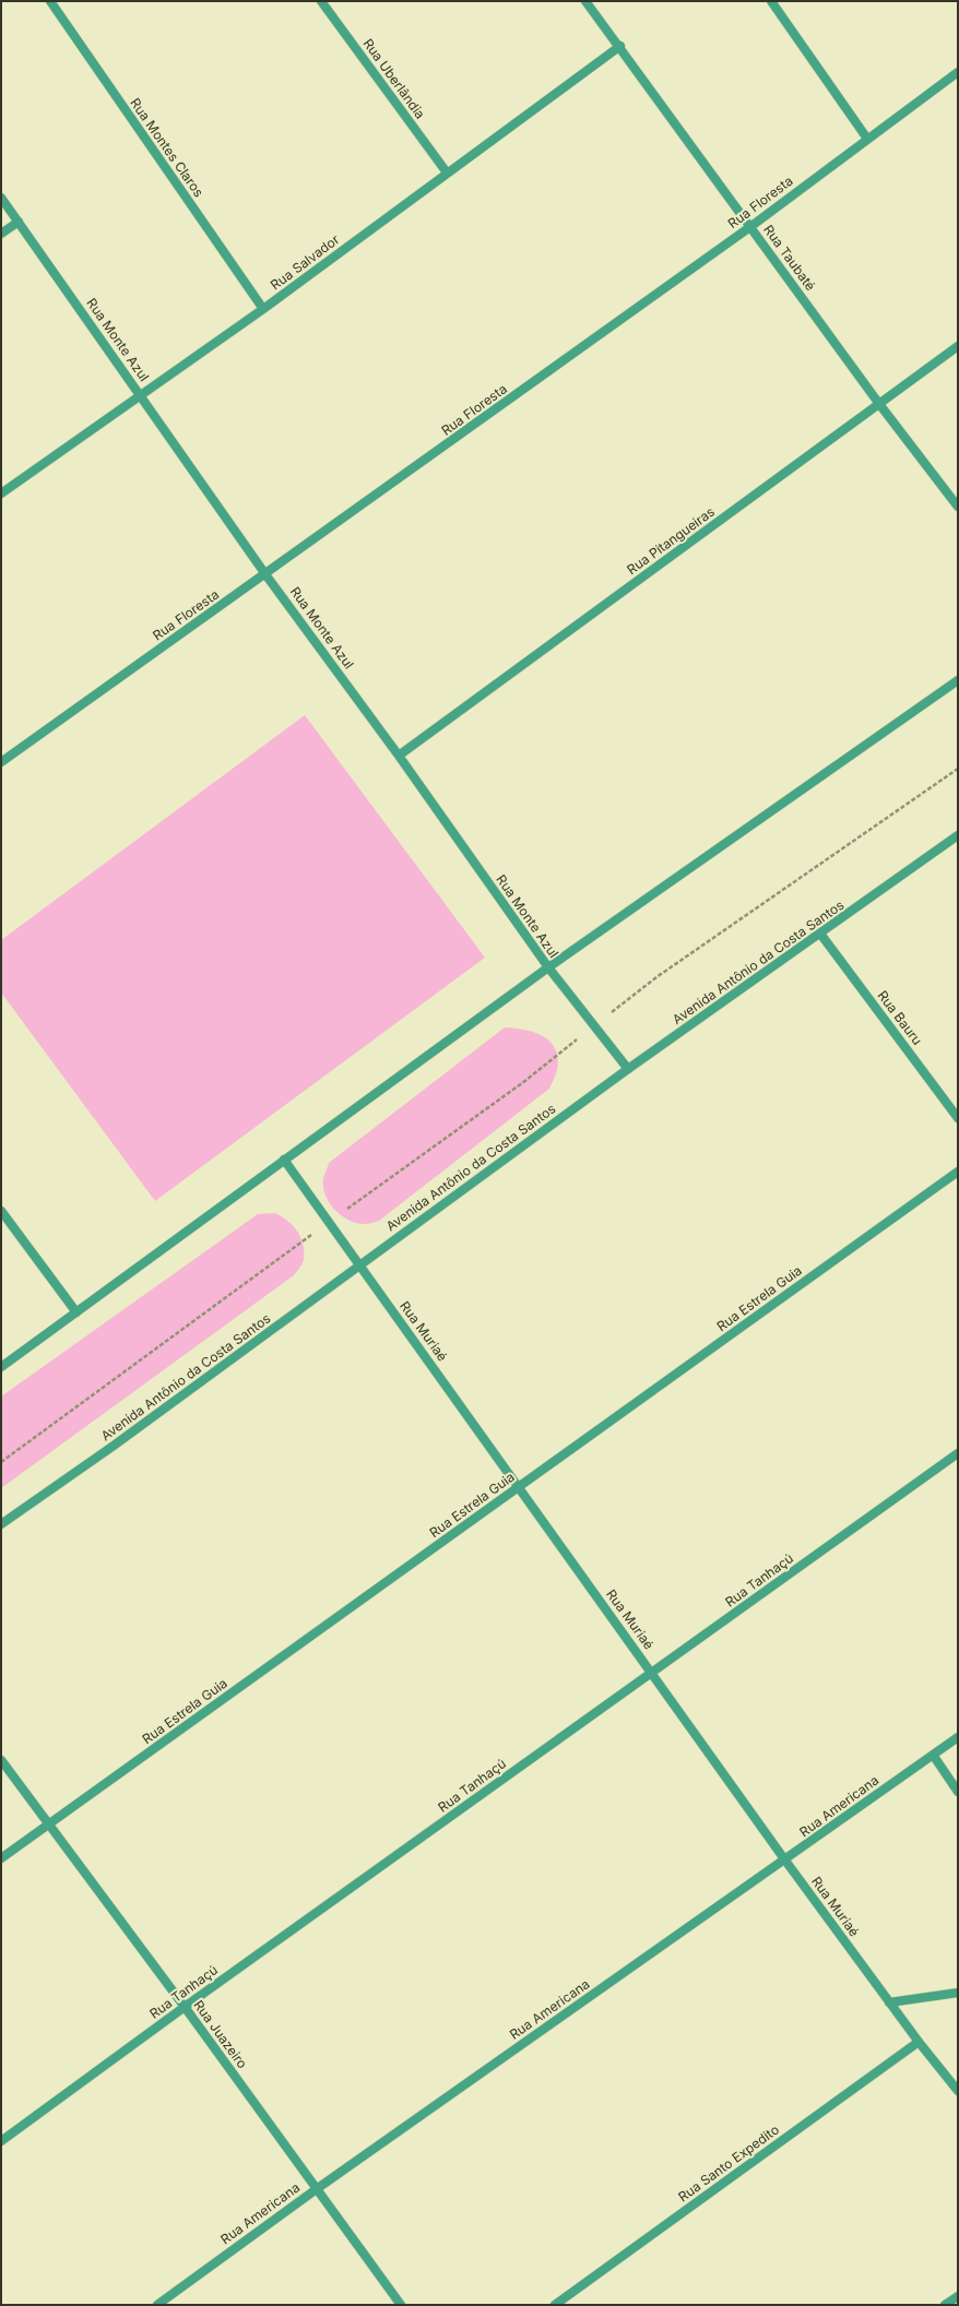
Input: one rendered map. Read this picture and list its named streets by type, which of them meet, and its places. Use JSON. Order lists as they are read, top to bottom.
{
  "streets": {
    "street": [
      "Rua Uberlândia",
      "Rua Montes Claros",
      "Rua Floresta",
      "Rua Taubaté",
      "Rua Salvador",
      "Rua Monte Azul",
      "Rua Pitangueiras",
      "Avenida Antônio da Costa Santos",
      "Rua Bauru",
      "Rua Estrela Guia",
      "Rua Muriaé",
      "Rua Tanhaçú",
      "Rua Americana",
      "Rua Juazeiro",
      "Rua Santo Expedito"
    ]
  },
  "crossings": [
    ["Rua Uberlândia", "Rua Salvador"],
    ["Rua Montes Claros", "Rua Salvador"],
    ["Rua Floresta", "Rua Taubaté"],
    ["Rua Floresta", "Rua Monte Azul"],
    ["Rua Taubaté", "Rua Salvador"],
    ["Rua Taubaté", "Rua Pitangueiras"],
    ["Rua Salvador", "Rua Monte Azul"],
    ["Rua Monte Azul", "Rua Pitangueiras"],
    ["Rua Monte Azul", "Avenida Antônio da Costa Santos"],
    ["Avenida Antônio da Costa Santos", "Rua Bauru"],
    ["Avenida Antônio da Costa Santos", "Rua Muriaé"],
    ["Rua Estrela Guia", "Rua Muriaé"],
    ["Rua Estrela Guia", "Rua Juazeiro"],
    ["Rua Muriaé", "Rua Tanhaçú"],
    ["Rua Muriaé", "Rua Americana"],
    ["Rua Muriaé", "Rua Santo Expedito"],
    ["Rua Tanhaçú", "Rua Juazeiro"],
    ["Rua Americana", "Rua Juazeiro"]
  ]
}
